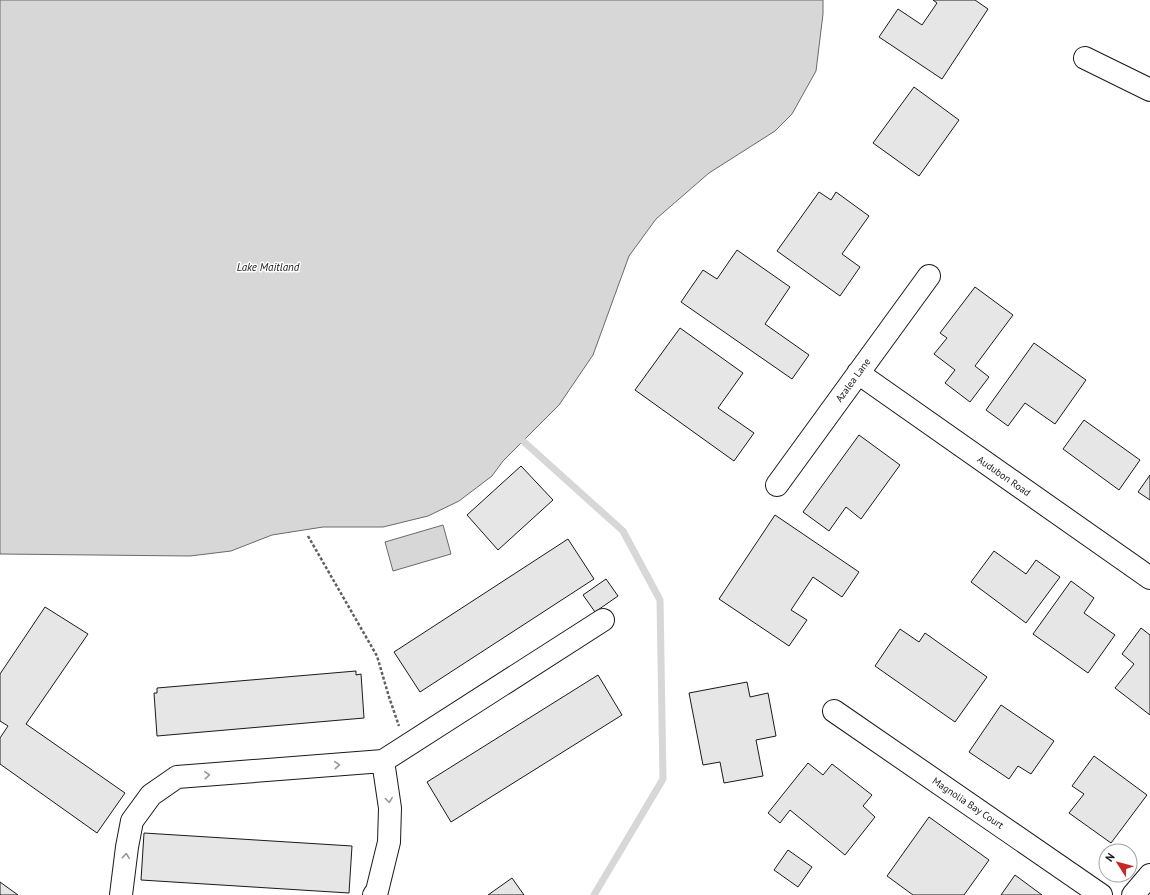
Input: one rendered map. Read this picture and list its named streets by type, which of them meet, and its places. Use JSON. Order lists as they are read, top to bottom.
{
  "streets": {
    "street": ["Azalea Lane", "Audubon Road", "Magnolia Bay Court"]
  },
  "crossings": [
    ["Azalea Lane", "Audubon Road"]
  ],
  "water": ["Lake Maitland"],
  "north": "top left"
}
